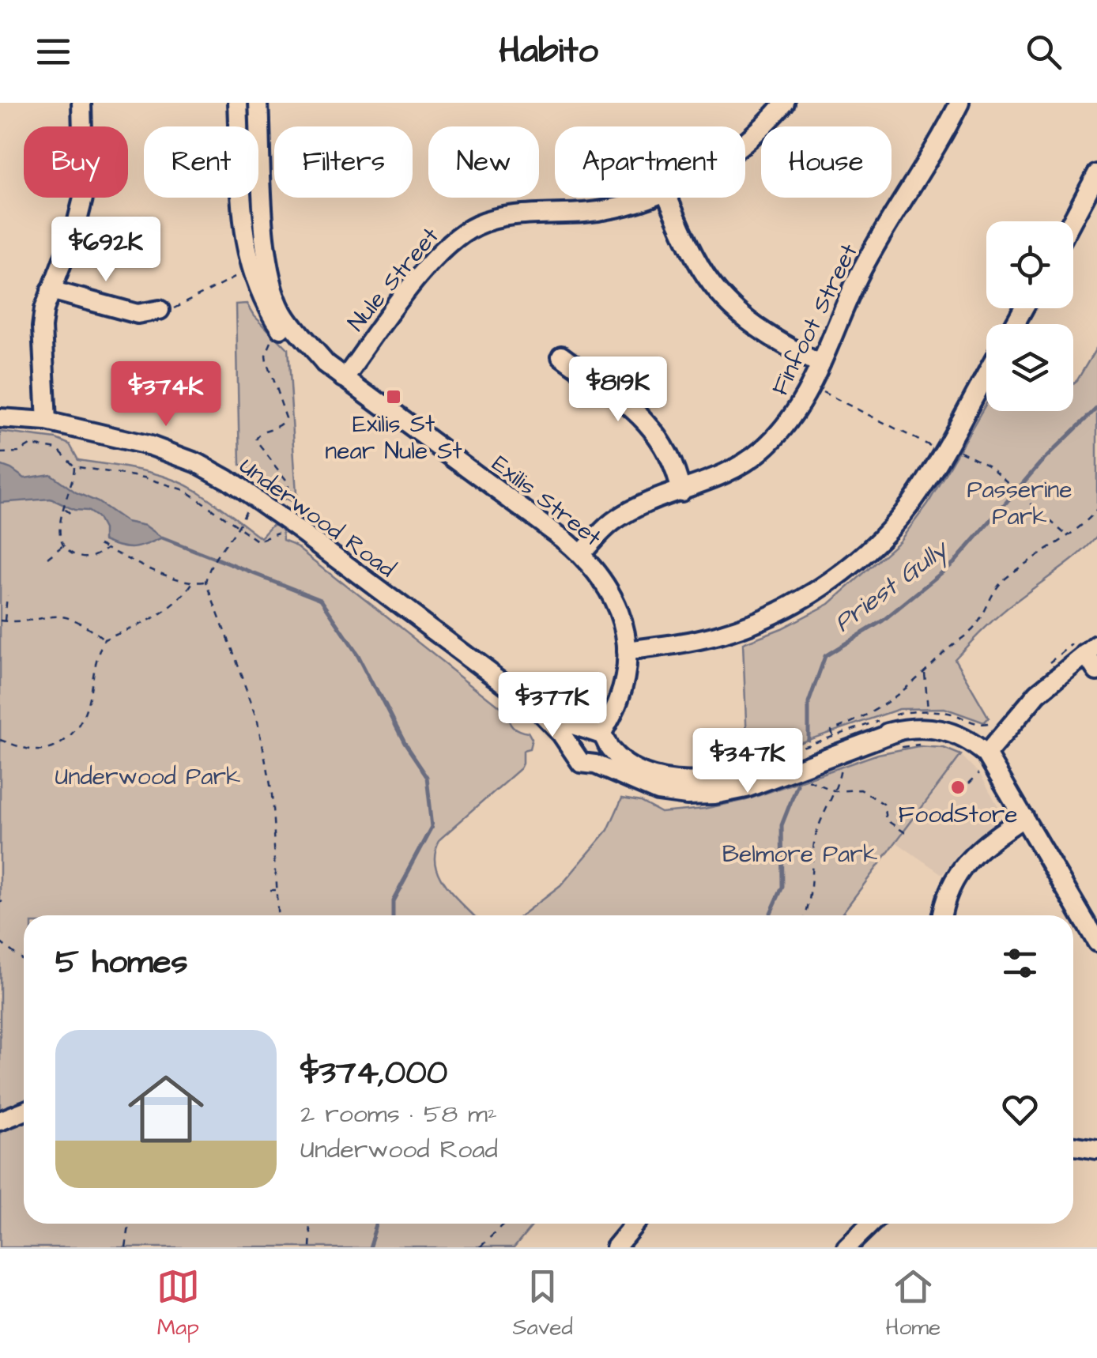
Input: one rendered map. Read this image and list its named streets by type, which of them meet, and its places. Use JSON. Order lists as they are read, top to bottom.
{
  "streets": {
    "street": [
      "Nule Street",
      "Finfoot Street",
      "Exilis Street",
      "Underwood Road"
    ]
  },
  "crossings": [
    ["Nule Street", "Exilis Street"],
    ["Finfoot Street", "Exilis Street"],
    ["Exilis Street", "Underwood Road"]
  ],
  "water": ["Priest Gully"],
  "parks": ["Passerine Park", "Underwood Park", "Belmore Park"],
  "places": {
    "transit": ["Exilis St near Nule St"],
    "other": ["FoodStore"]
  },
  "page": {
    "header": "Habito",
    "chip": [
      "Buy",
      "Rent",
      "Filters",
      "New",
      "Apartment",
      "House"
    ],
    "price": [
      "$692K",
      "$819K",
      "$374K",
      "$377K",
      "$347K"
    ],
    "heading": "5 homes",
    "list": [
      {
        "name": "$374,000",
        "note": "2 rooms · 58 m² · Underwood Road"
      }
    ],
    "tabs": ["Map", "Saved", "Home"]
  }
}
